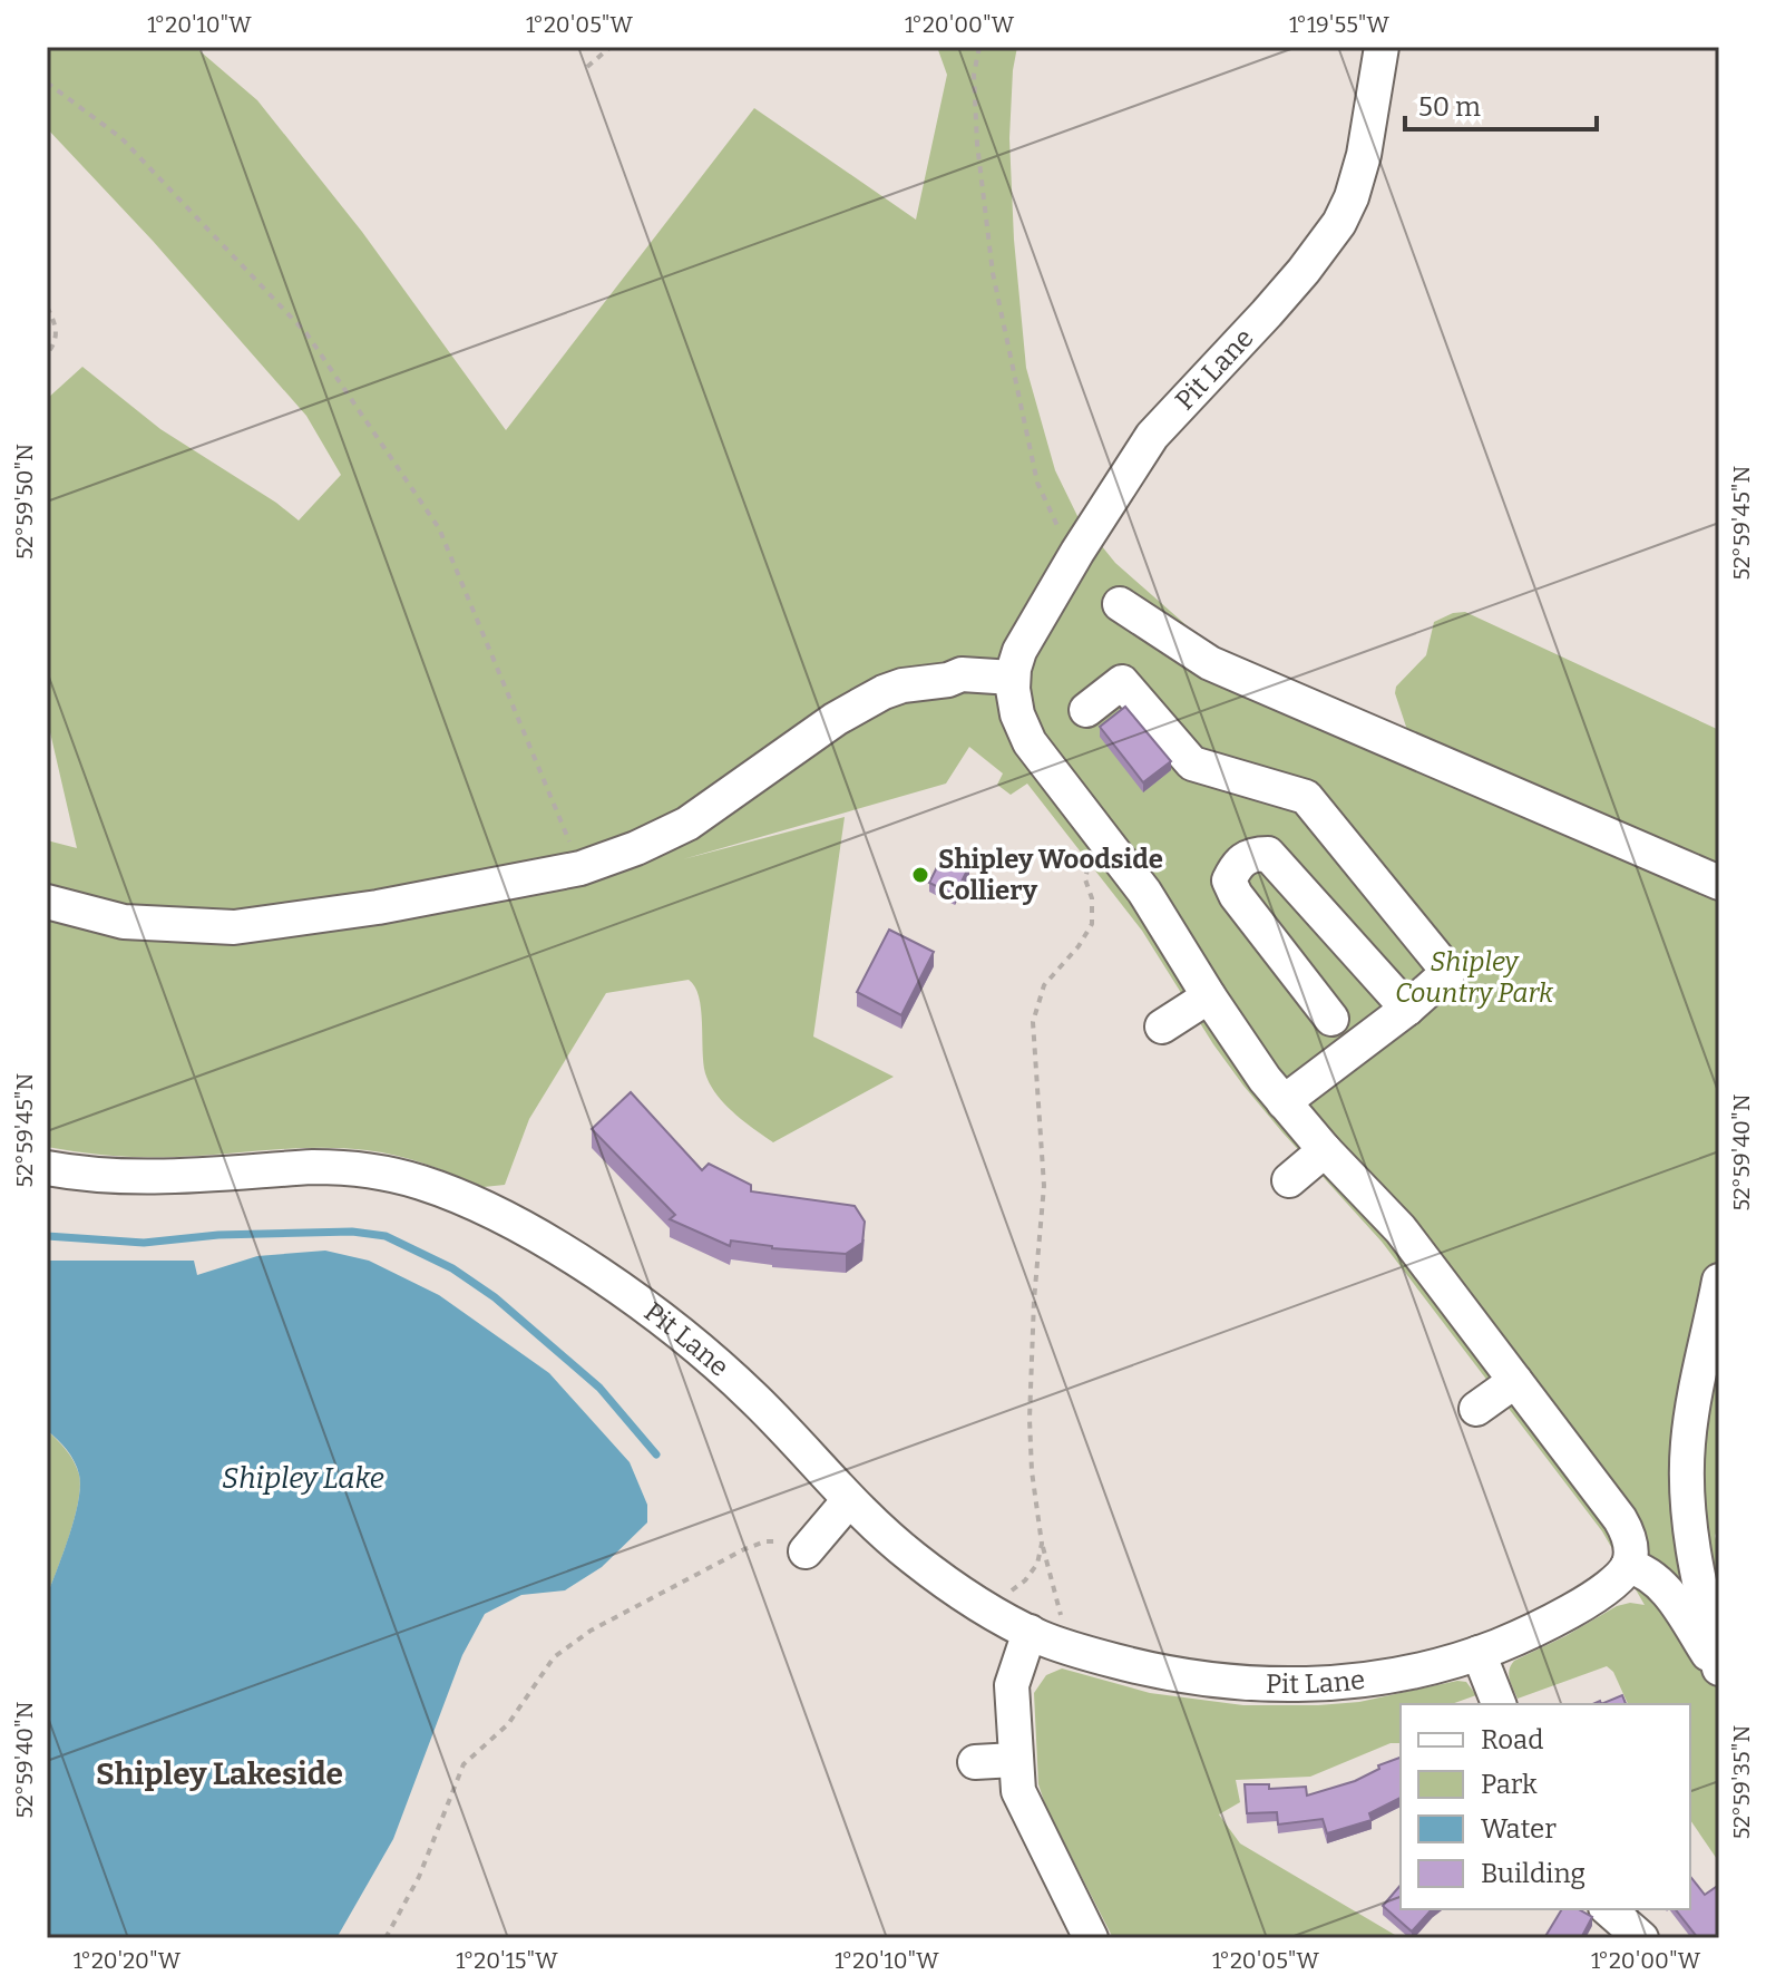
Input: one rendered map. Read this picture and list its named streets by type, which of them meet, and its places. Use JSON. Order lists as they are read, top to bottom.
{
  "streets": {
    "street": ["Pit Lane"]
  },
  "districts": ["Shipley Lakeside"],
  "water": ["Shipley Lake"],
  "parks": ["Shipley Country Park"],
  "places": ["Shipley Woodside Colliery"],
  "legend": [
    "Road",
    "Park",
    "Water",
    "Building"
  ],
  "scale_bar": "50 m",
  "coordinates": [
    "1°20'10\"W",
    "1°20'05\"W",
    "1°20'00\"W",
    "1°19'55\"W",
    "52°59'50\"N",
    "52°59'45\"N",
    "52°59'40\"N",
    "52°59'35\"N",
    "1°20'20\"W",
    "1°20'15\"W"
  ]
}
